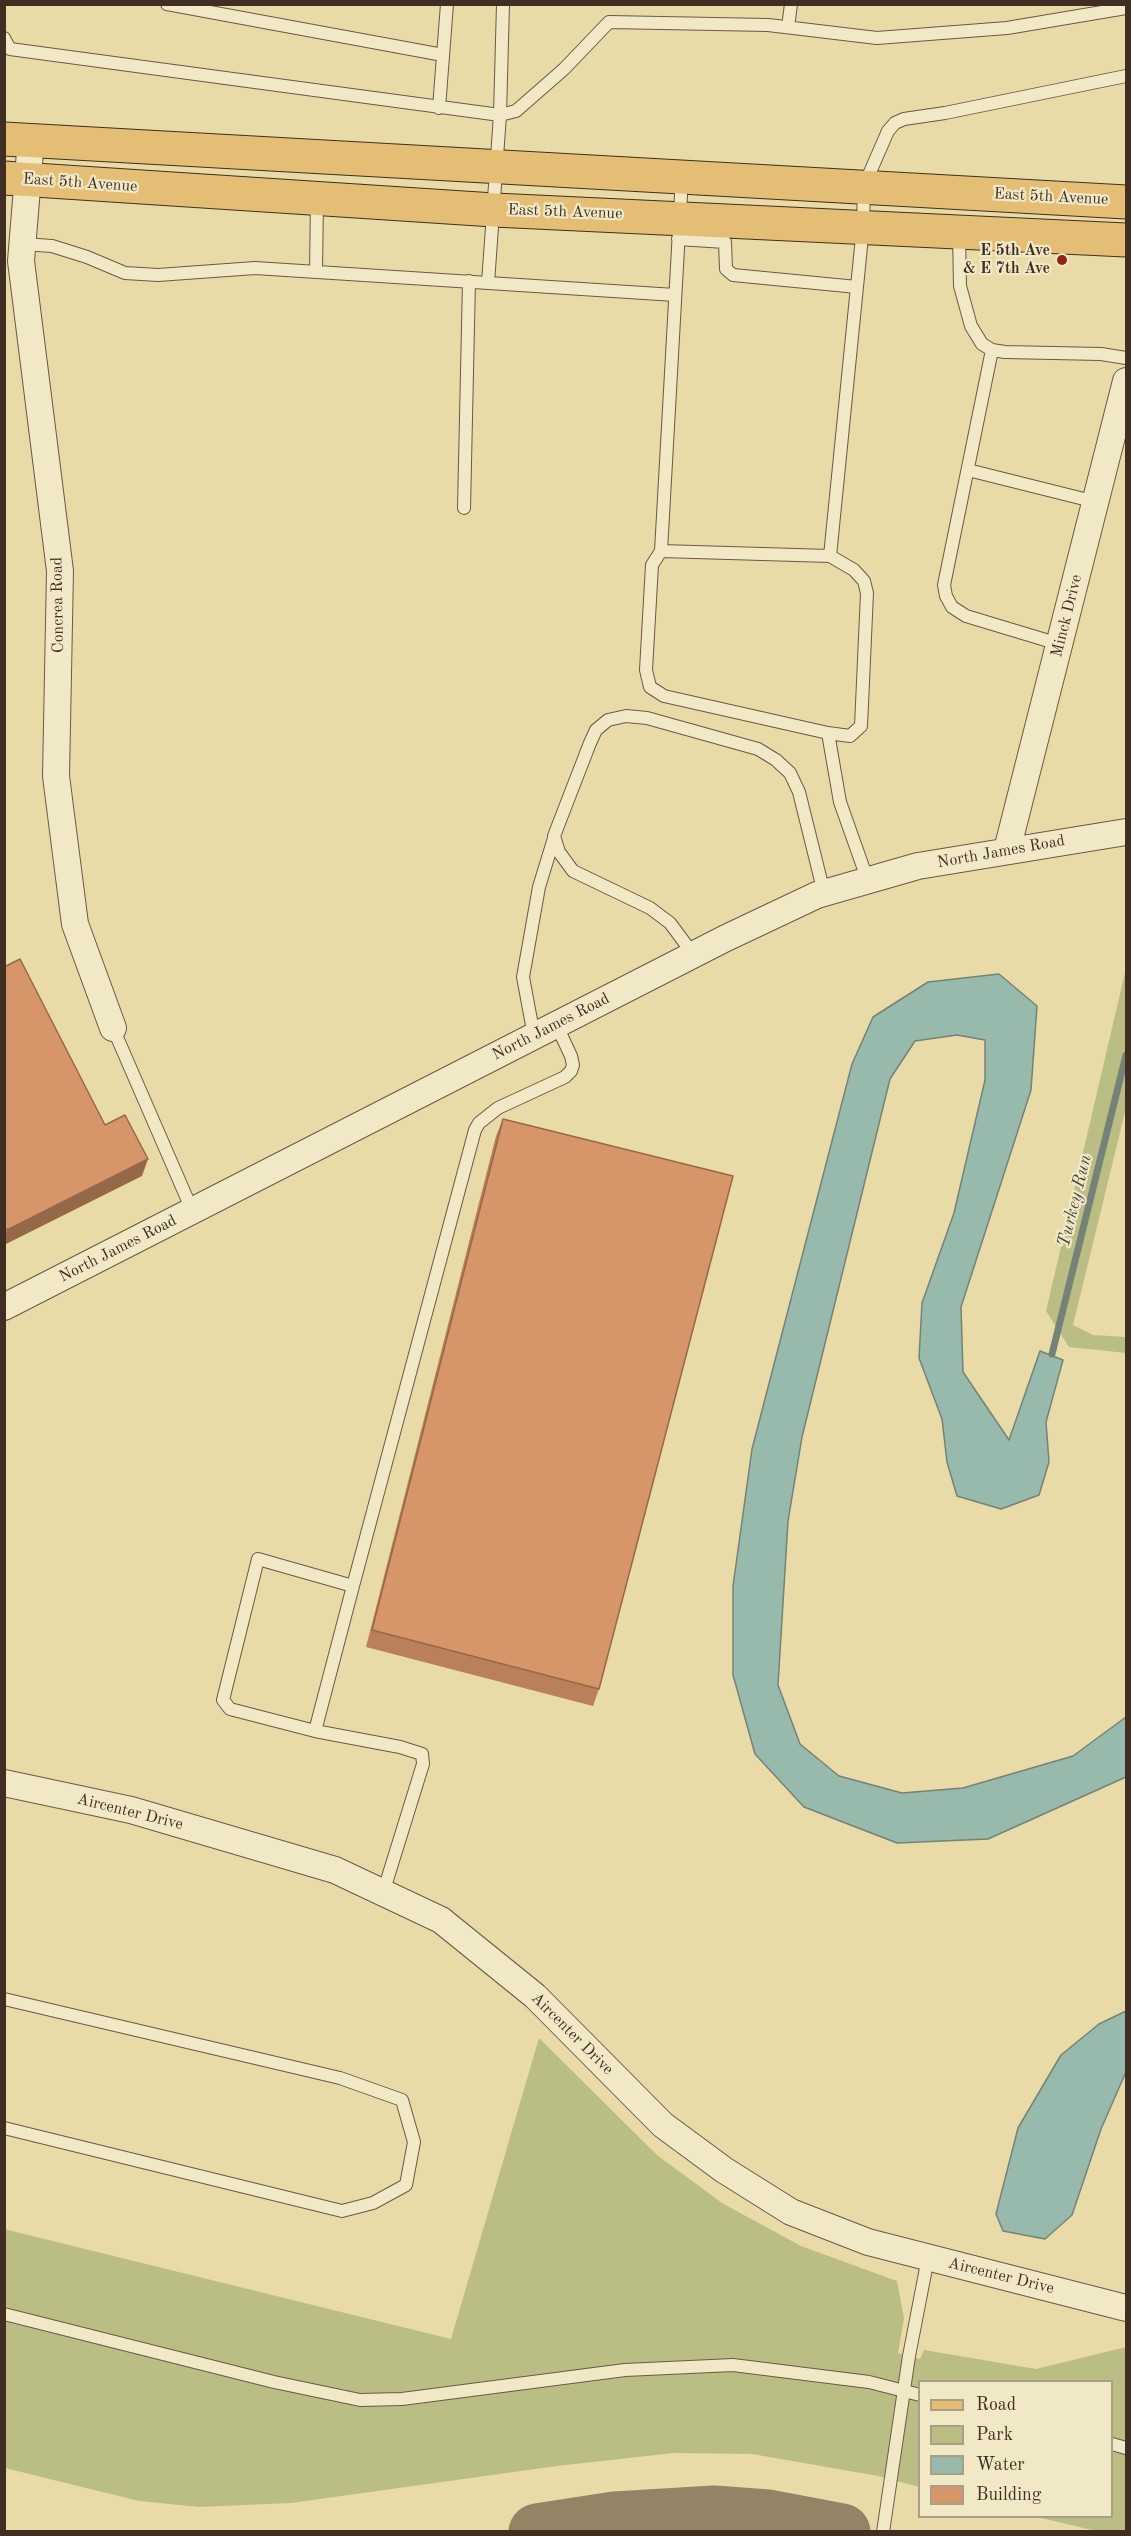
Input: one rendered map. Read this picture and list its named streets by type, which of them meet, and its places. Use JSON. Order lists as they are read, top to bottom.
{
  "streets": {
    "main road": ["East 5th Avenue"],
    "street": [
      "Concrea Road",
      "Minck Drive",
      "North James Road",
      "Aircenter Drive"
    ]
  },
  "crossings": [
    ["East 5th Avenue", "Concrea Road"],
    ["Minck Drive", "North James Road"]
  ],
  "water": ["Turkey Run"],
  "places": ["E 5th Ave & E 7th Ave"],
  "legend": [
    "Road",
    "Park",
    "Water",
    "Building"
  ]
}
